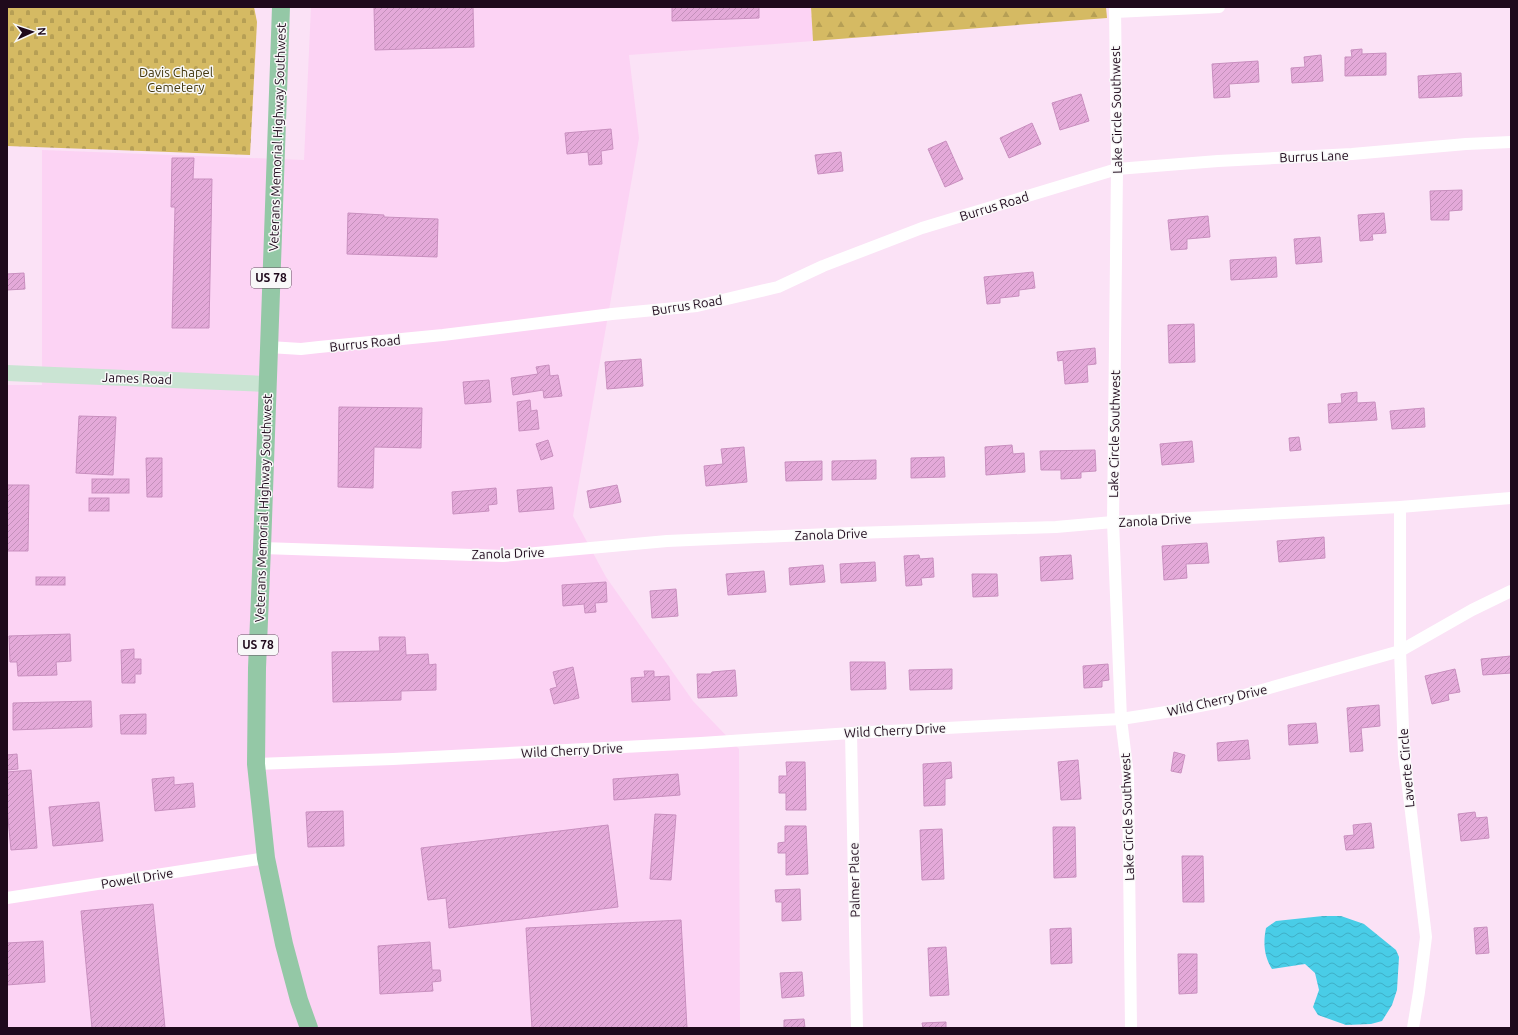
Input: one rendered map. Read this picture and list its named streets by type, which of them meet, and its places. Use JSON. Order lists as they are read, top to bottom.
{
  "streets": {
    "main road": ["Veterans Memorial Highway Southwest", "US 78"],
    "street": [
      "Lake Circle Southwest",
      "Burrus Lane",
      "Burrus Road",
      "James Road",
      "Zanola Drive",
      "Wild Cherry Drive",
      "Laverte Circle",
      "Powell Drive",
      "Palmer Place"
    ]
  },
  "crossings": [
    ["Lake Circle Southwest", "Burrus Lane"],
    ["Lake Circle Southwest", "Zanola Drive"],
    ["Lake Circle Southwest", "Wild Cherry Drive"],
    ["Veterans Memorial Highway Southwest", "Burrus Road"],
    ["Veterans Memorial Highway Southwest", "James Road"],
    ["Veterans Memorial Highway Southwest", "Zanola Drive"],
    ["Veterans Memorial Highway Southwest", "Wild Cherry Drive"],
    ["Veterans Memorial Highway Southwest", "Powell Drive"],
    ["Burrus Lane", "Burrus Road"],
    ["Zanola Drive", "Laverte Circle"],
    ["Wild Cherry Drive", "Laverte Circle"],
    ["Wild Cherry Drive", "Palmer Place"]
  ],
  "parks": ["Davis Chapel Cemetery"],
  "north": "right"
}
